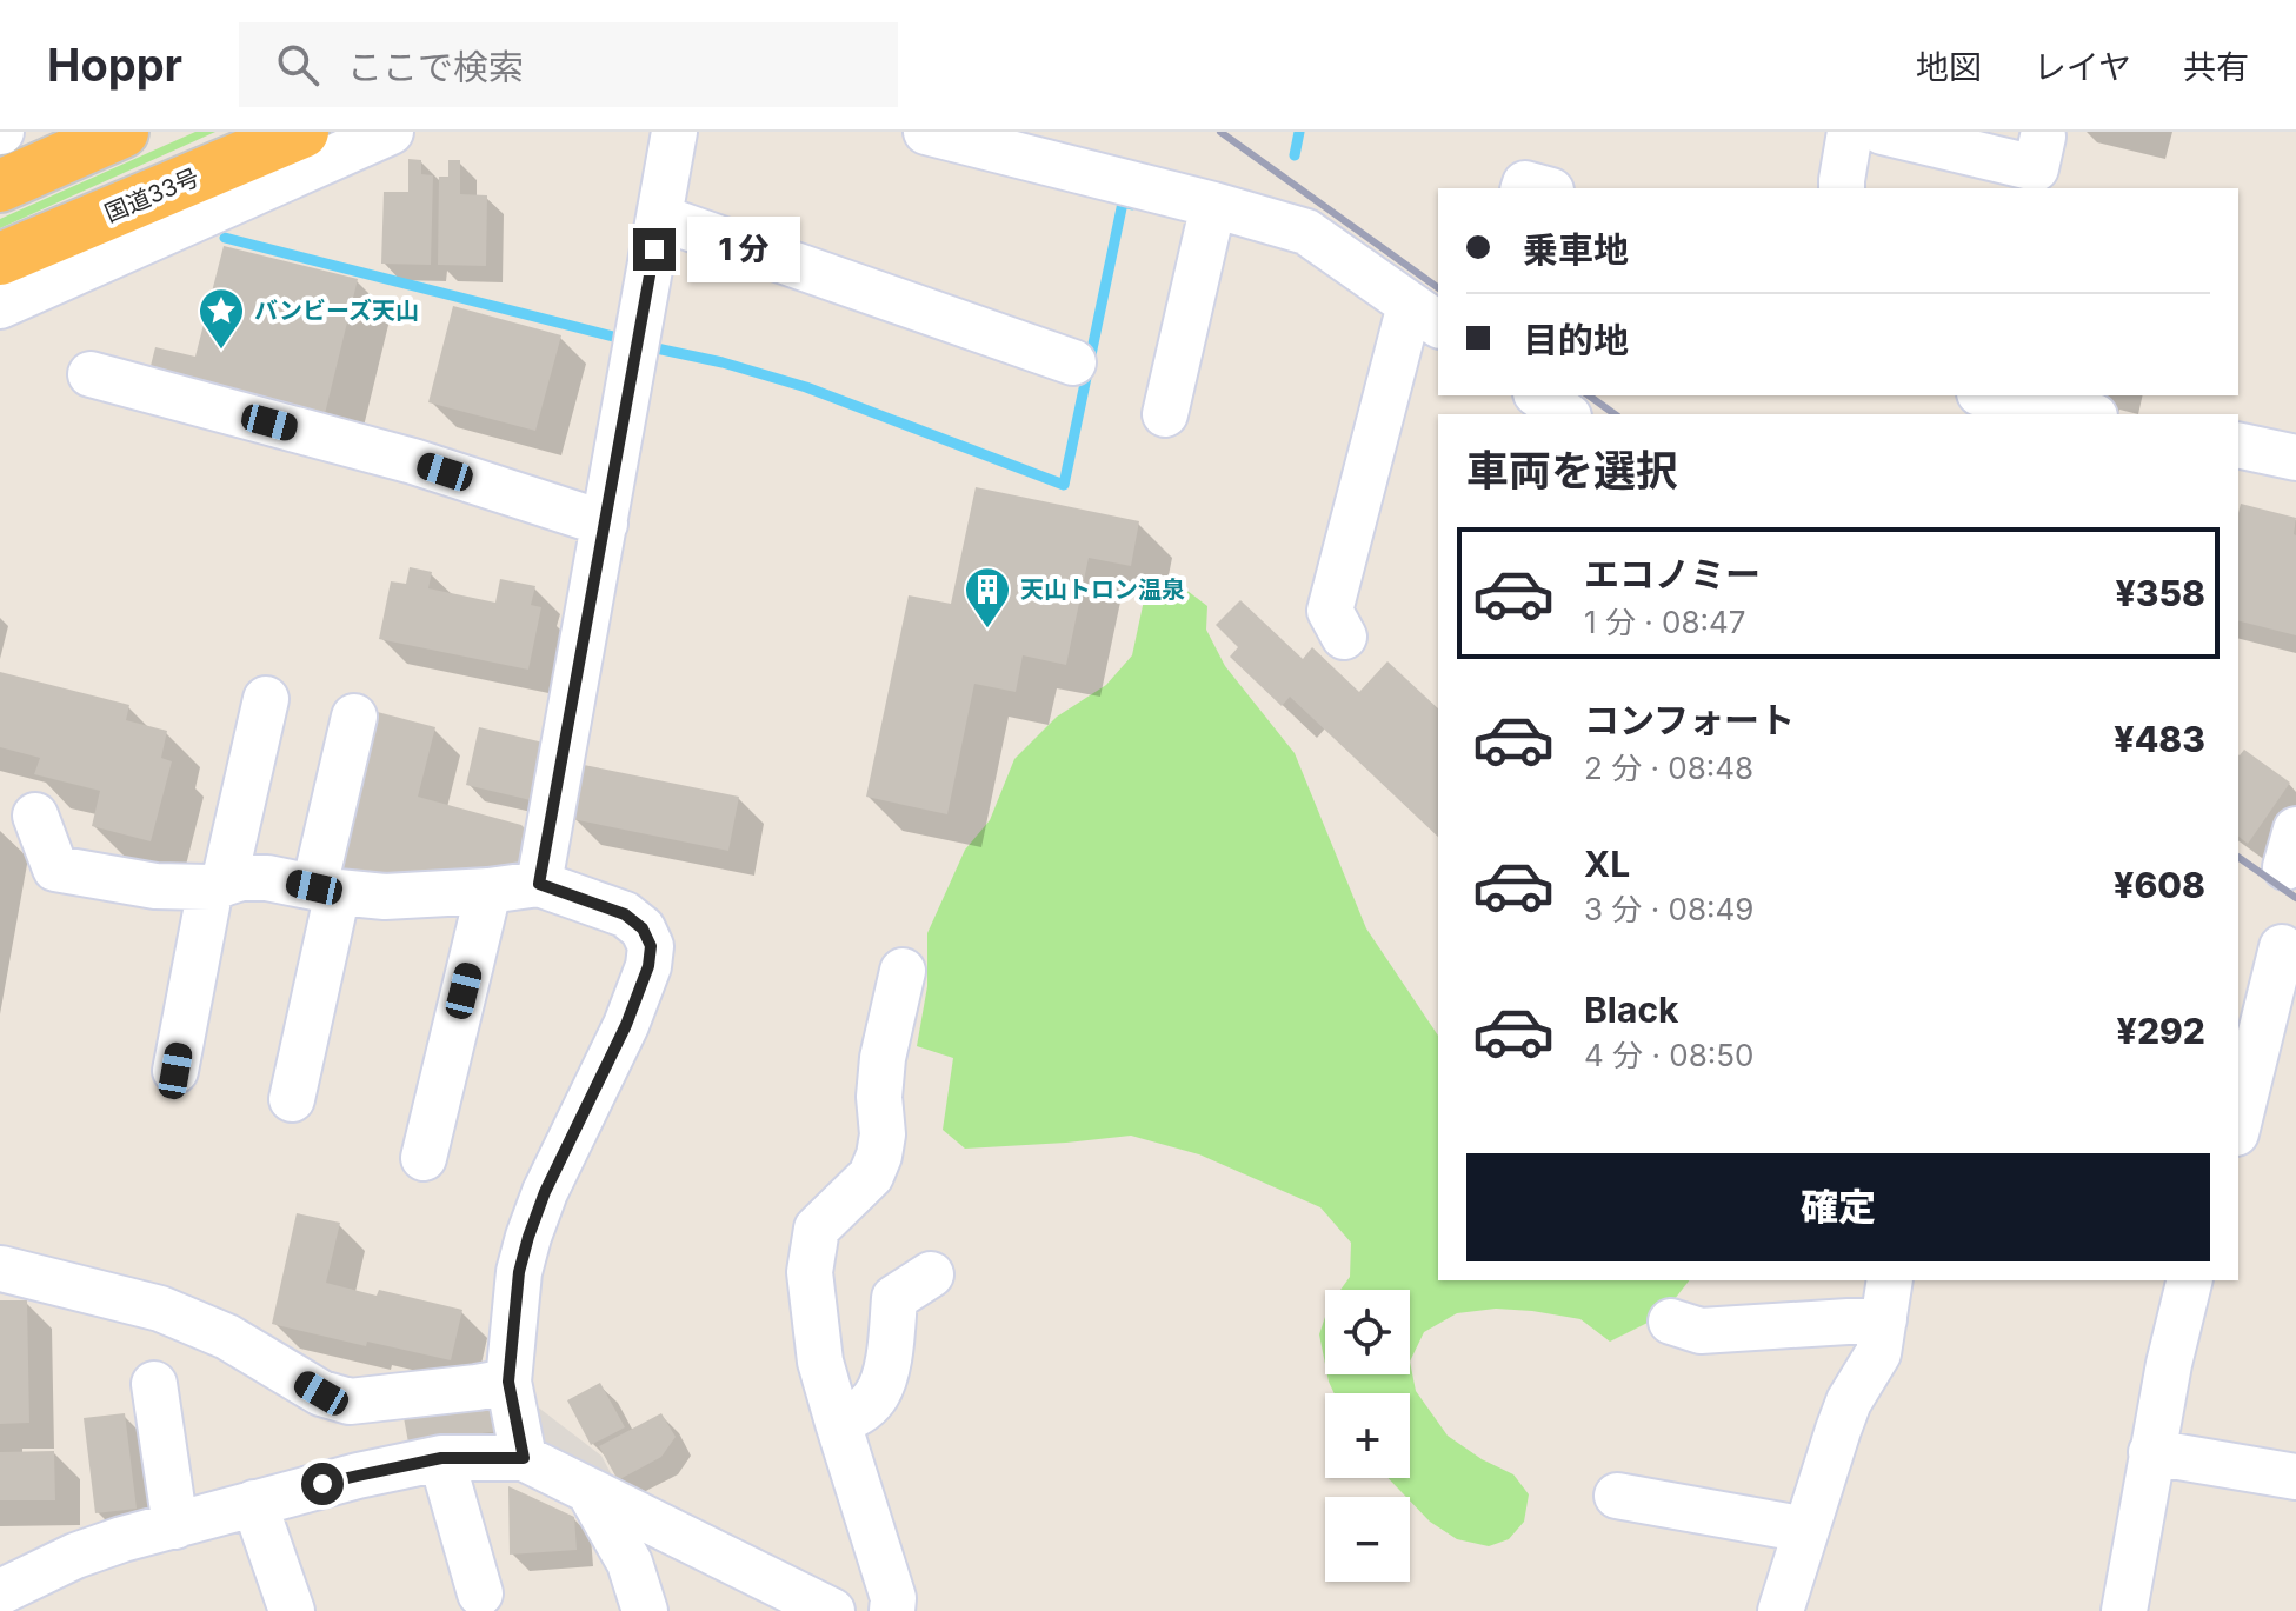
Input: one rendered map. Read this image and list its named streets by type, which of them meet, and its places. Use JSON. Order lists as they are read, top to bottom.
{
  "streets": {
    "highway": ["国道33号"]
  },
  "places": {
    "place": ["バンビーズ天山"],
    "building": ["天山トロン温泉"]
  },
  "page": {
    "header": "Hoppr",
    "search": "ここで検索",
    "nav": ["地図", "レイヤ", "共有"],
    "banner": ["乗車地", "目的地"],
    "bubble": "1 分",
    "heading": "車両を選択",
    "list": [
      {
        "name": "エコノミー",
        "note": "1 分 · 08:47",
        "value": "¥358"
      },
      {
        "name": "コンフォート",
        "note": "2 分 · 08:48",
        "value": "¥483"
      },
      {
        "name": "XL",
        "note": "3 分 · 08:49",
        "value": "¥608"
      },
      {
        "name": "Black",
        "note": "4 分 · 08:50",
        "value": "¥292"
      }
    ],
    "buttons": "確定",
    "map_buttons": ["+", "−"]
  }
}
